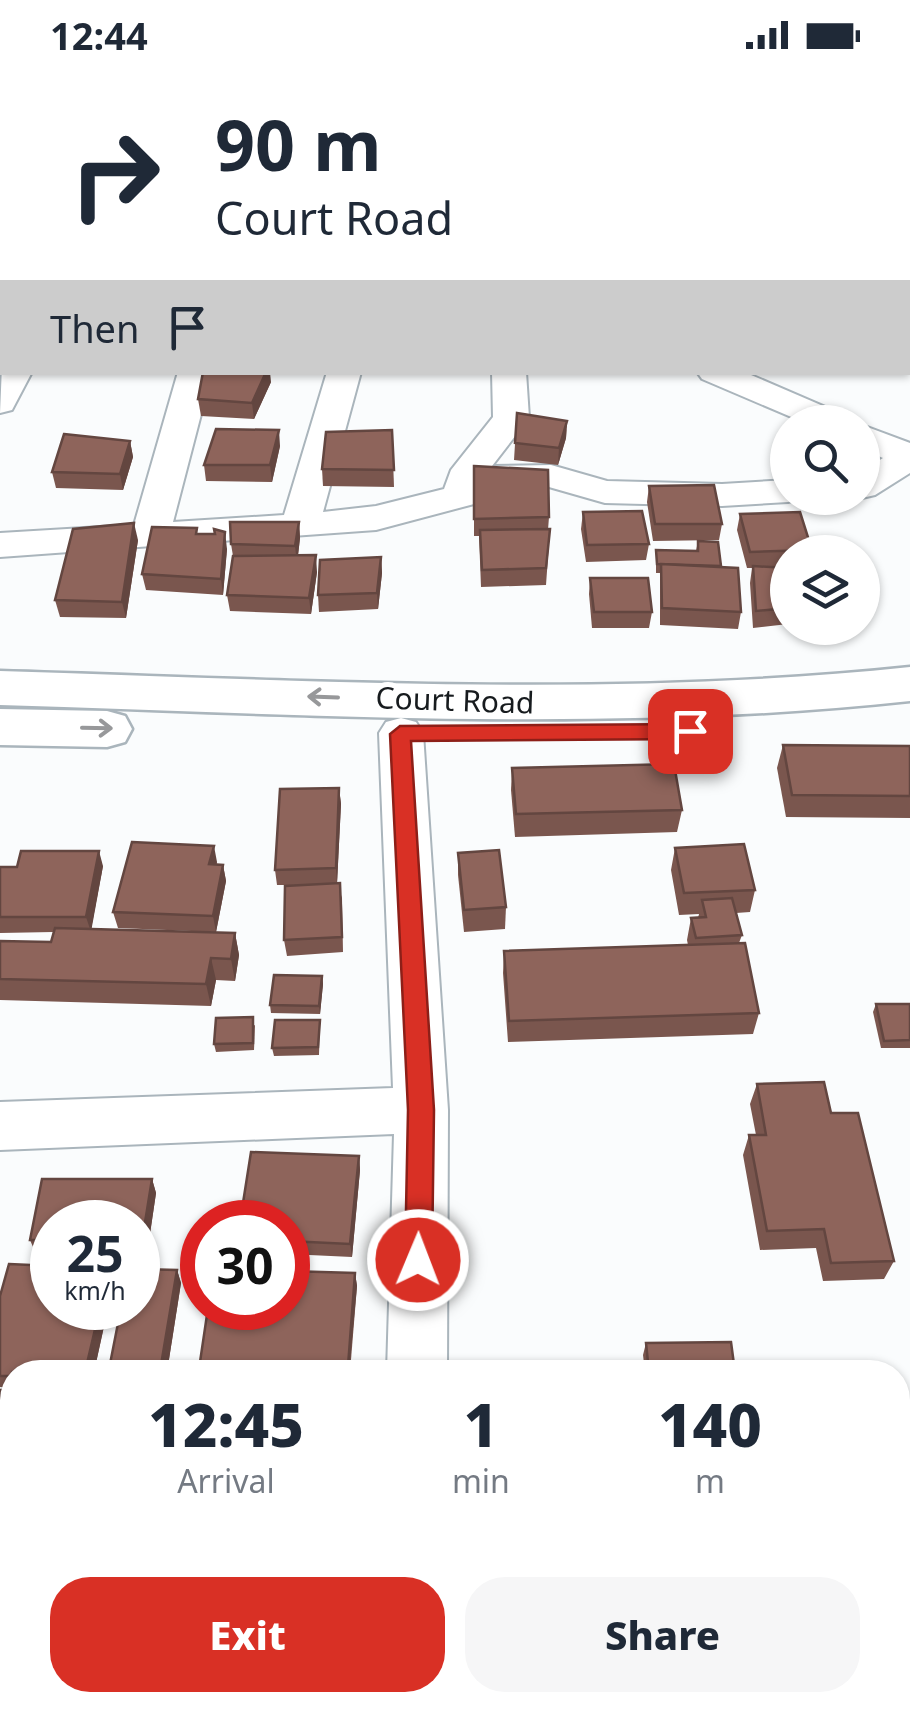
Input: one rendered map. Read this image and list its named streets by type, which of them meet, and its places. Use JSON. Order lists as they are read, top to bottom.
{
  "streets": {
    "main road": ["Court Road"]
  },
  "page": {
    "status": "12:44",
    "turn": ["90 m", "Court Road"],
    "then": "Then",
    "speed": "25 km/h",
    "limit": "30",
    "eta": [
      "12:45",
      "Arrival",
      "1",
      "min",
      "140",
      "m"
    ],
    "buttons": ["Exit", "Share"]
  }
}
